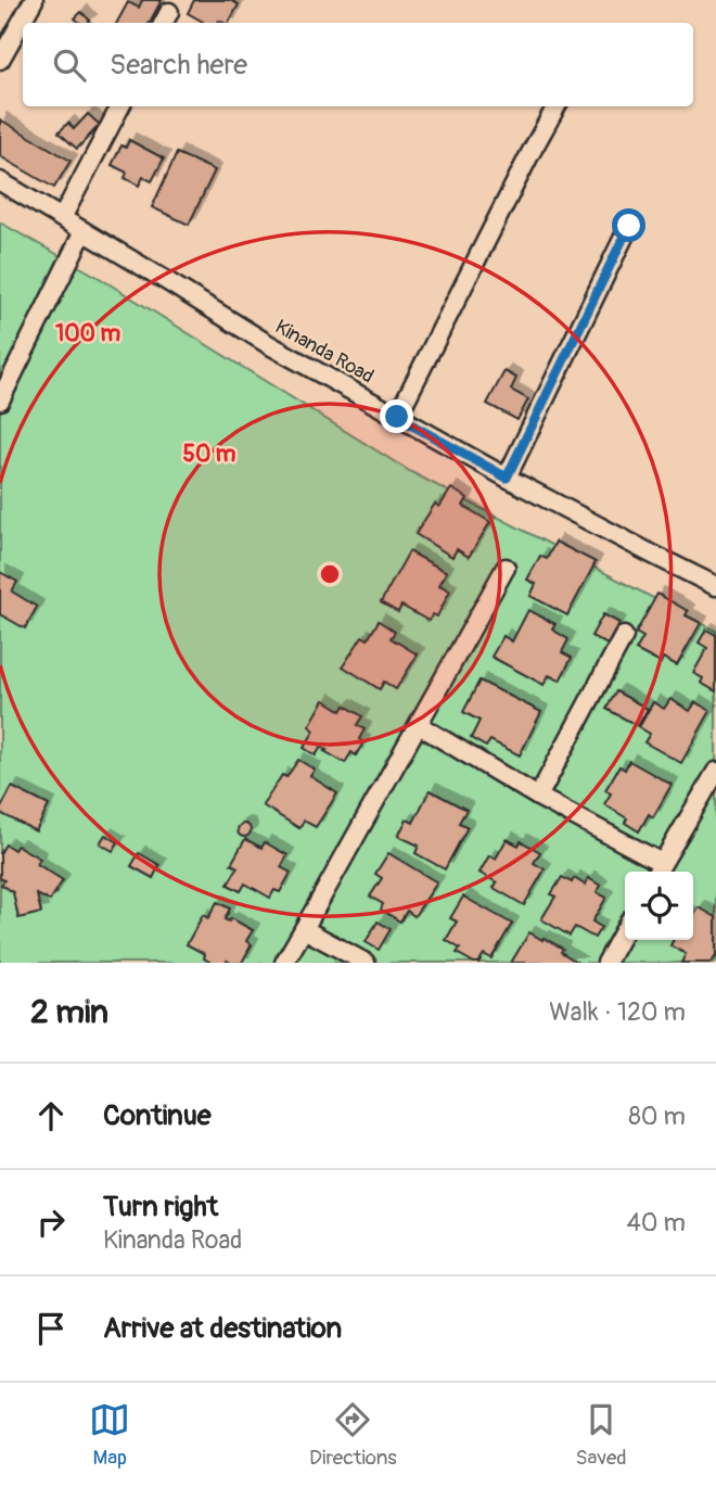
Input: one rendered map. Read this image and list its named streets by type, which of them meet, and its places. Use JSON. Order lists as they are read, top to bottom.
{
  "streets": {
    "street": ["Kinanda Road"]
  },
  "page": {
    "search": "Search here",
    "heading": ["2 min", "Walk · 120 m"],
    "list": [
      ["Continue", "80 m"],
      ["Turn right", "Kinanda Road", "40 m"],
      "Arrive at destination"
    ],
    "nav": ["Map", "Directions", "Saved"]
  },
  "rings": ["100 m", "50 m"]
}
